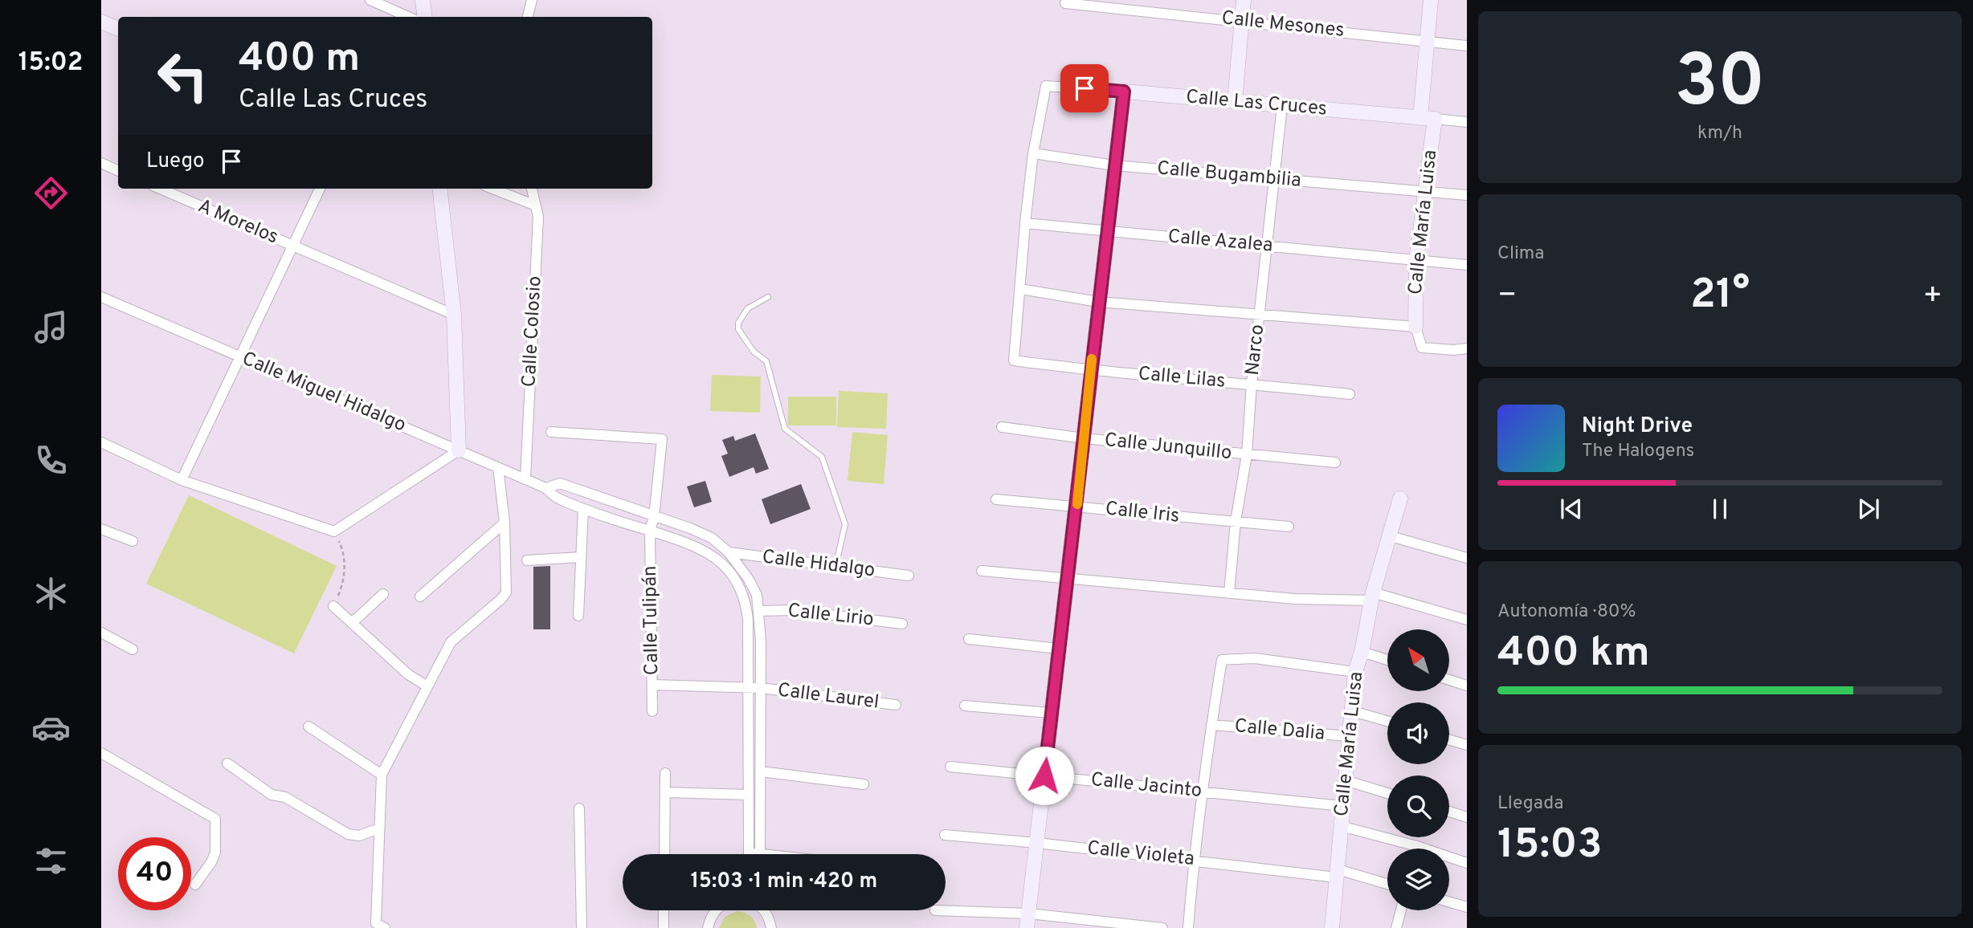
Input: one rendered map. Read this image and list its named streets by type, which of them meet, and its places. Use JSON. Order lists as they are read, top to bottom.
{
  "streets": {
    "street": [
      "Calle Mesones",
      "Calle Las Cruces",
      "Calle Bugambilia",
      "A Morelos",
      "Calle María Luisa",
      "Calle Azalea",
      "Calle Colosio",
      "Narco",
      "Calle Lilas",
      "Calle Miguel Hidalgo",
      "Calle Junquillo",
      "Calle Iris",
      "Calle Hidalgo",
      "Calle Lirio",
      "Calle Tulipán",
      "Calle Laurel",
      "Calle Dalia",
      "Calle Jacinto",
      "Calle Violeta"
    ]
  },
  "crossings": [
    ["Calle Mesones", "Calle María Luisa"],
    ["Calle Las Cruces", "Calle Bugambilia"],
    ["Calle Las Cruces", "Calle María Luisa"],
    ["Calle Las Cruces", "Narco"],
    ["Calle Bugambilia", "Calle María Luisa"],
    ["Calle Bugambilia", "Narco"],
    ["Calle María Luisa", "Calle Azalea"],
    ["Calle María Luisa", "Calle Dalia"],
    ["Calle María Luisa", "Calle Jacinto"],
    ["Calle María Luisa", "Calle Violeta"],
    ["Calle Azalea", "Narco"],
    ["Calle Colosio", "Calle Miguel Hidalgo"],
    ["Narco", "Calle Lilas"],
    ["Narco", "Calle Junquillo"],
    ["Narco", "Calle Iris"],
    ["Calle Miguel Hidalgo", "Calle Tulipán"],
    ["Calle Miguel Hidalgo", "Calle Laurel"],
    ["Calle Tulipán", "Calle Laurel"]
  ],
  "north": "top left",
  "page": {
    "tabs": "15:02",
    "tile": [
      ["30", "km/h"],
      "Clima",
      ["Autonomía · 80%", "400 km"],
      ["Llegada", "15:03"]
    ],
    "turn": ["400 m", "Calle Las Cruces"],
    "then": "Luego",
    "heat": ["−", "21°", "+"],
    "song": ["Night Drive", "The Halogens"],
    "limit": "40",
    "trip": "15:03 · 1 min · 420 m"
  }
}
